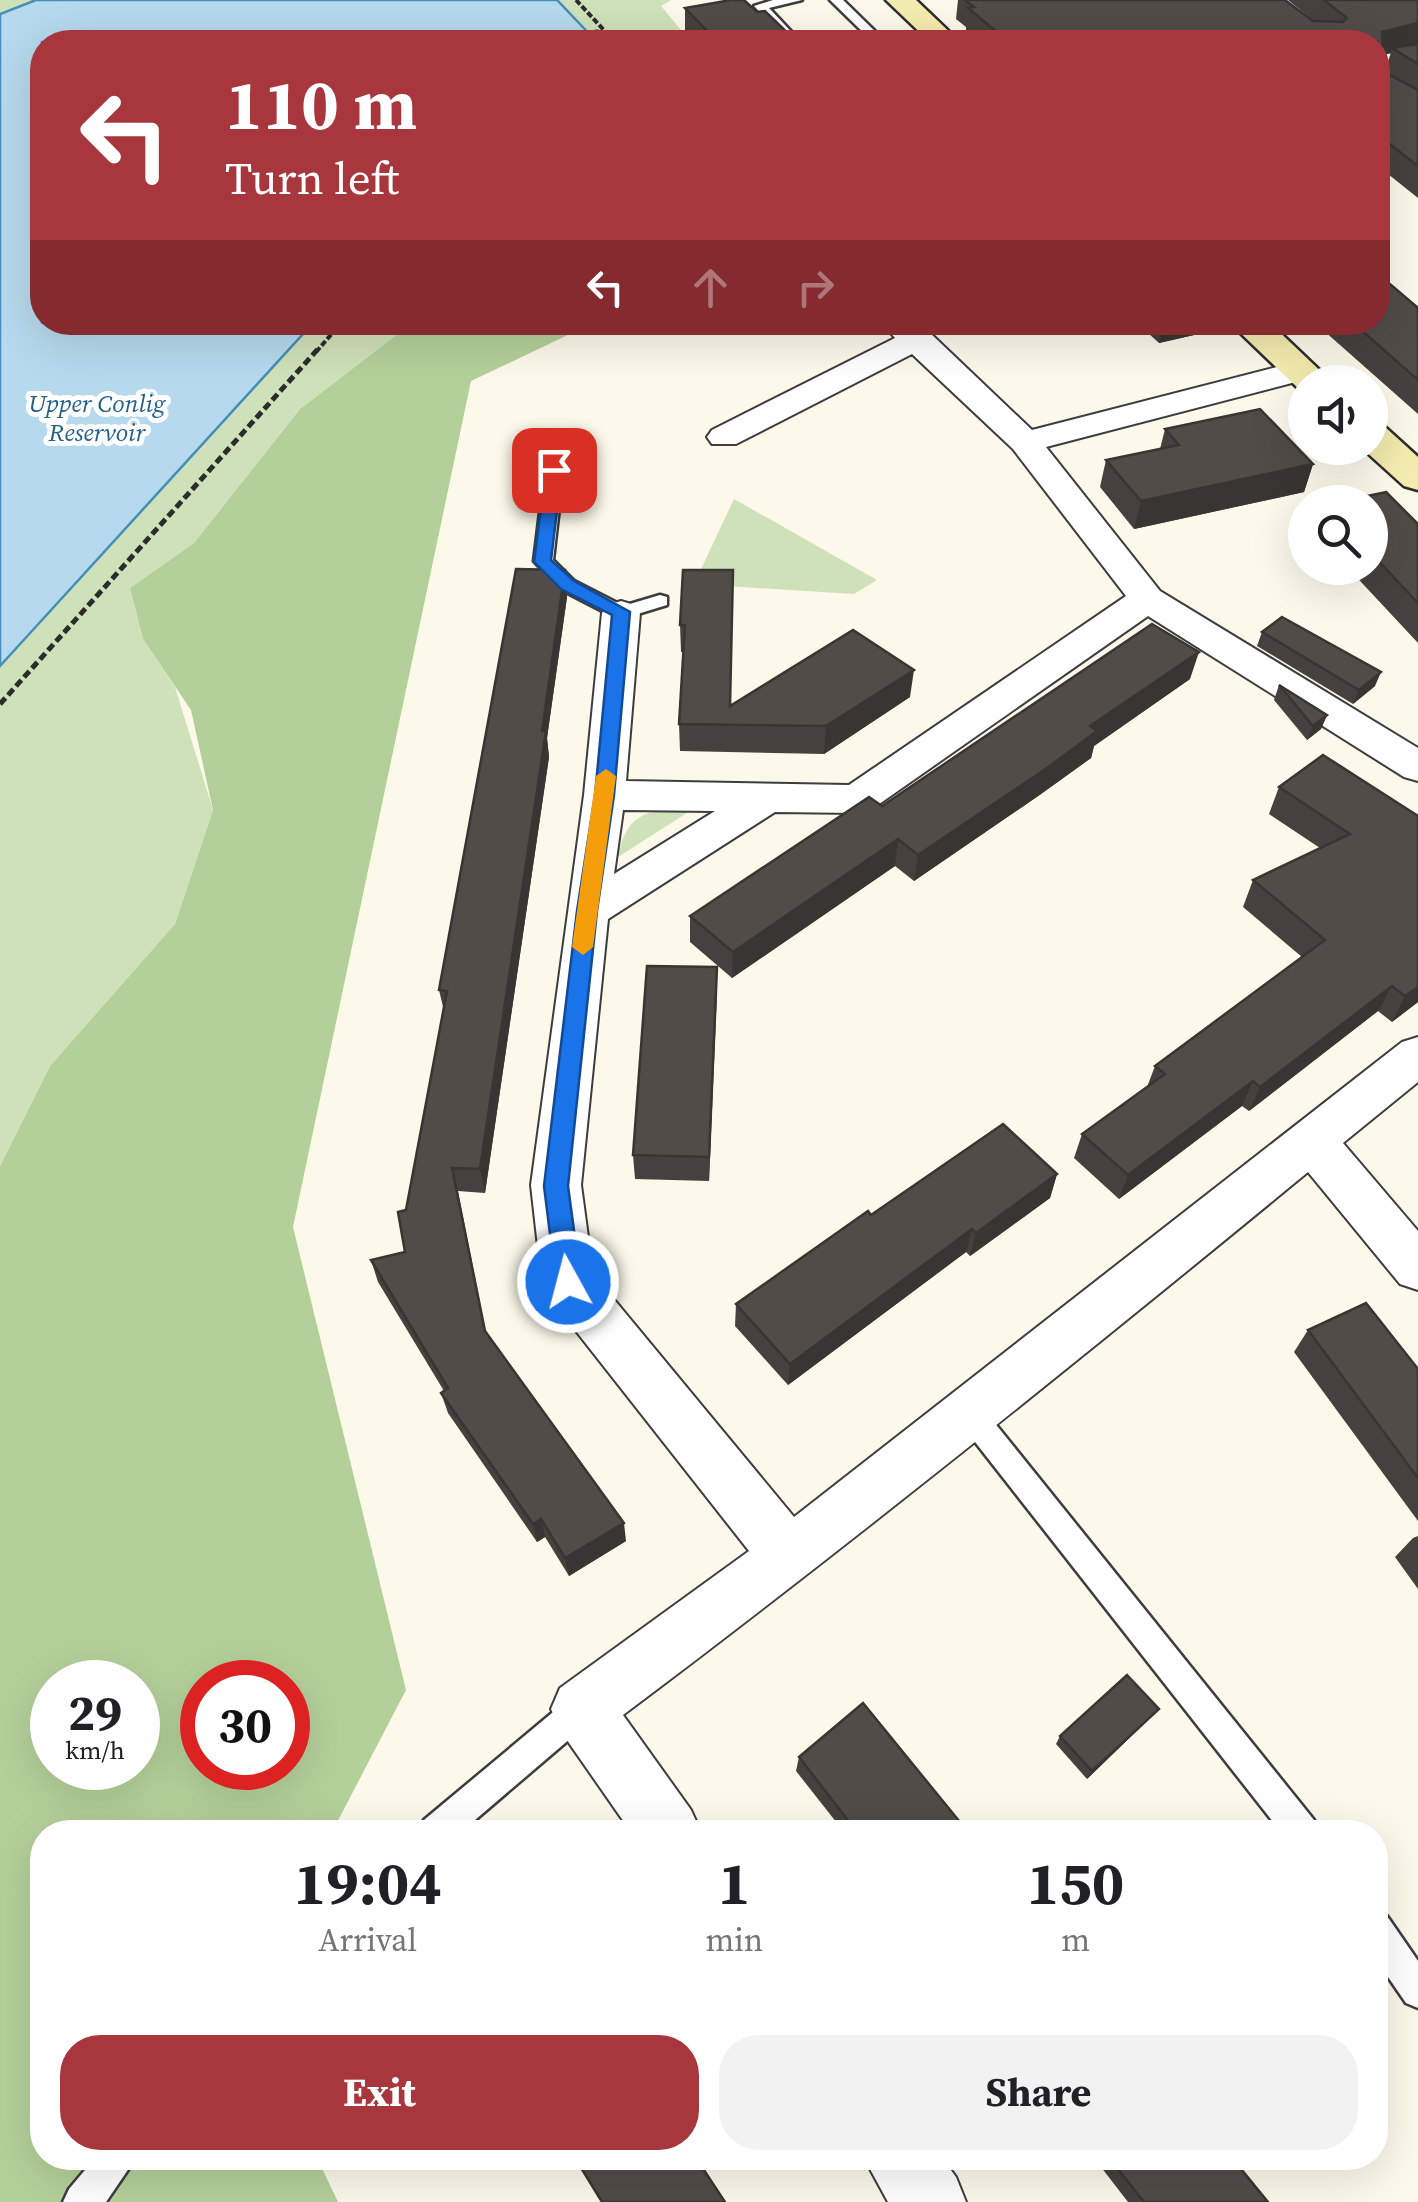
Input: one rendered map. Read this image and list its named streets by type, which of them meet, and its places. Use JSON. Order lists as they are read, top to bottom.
{
  "water": ["Upper Conlig Reservoir"],
  "page": {
    "turn": ["110 m", "Turn left"],
    "speed": "29 km/h",
    "limit": "30",
    "eta": [
      "19:04",
      "Arrival",
      "1",
      "min",
      "150",
      "m"
    ],
    "buttons": ["Exit", "Share"]
  }
}
